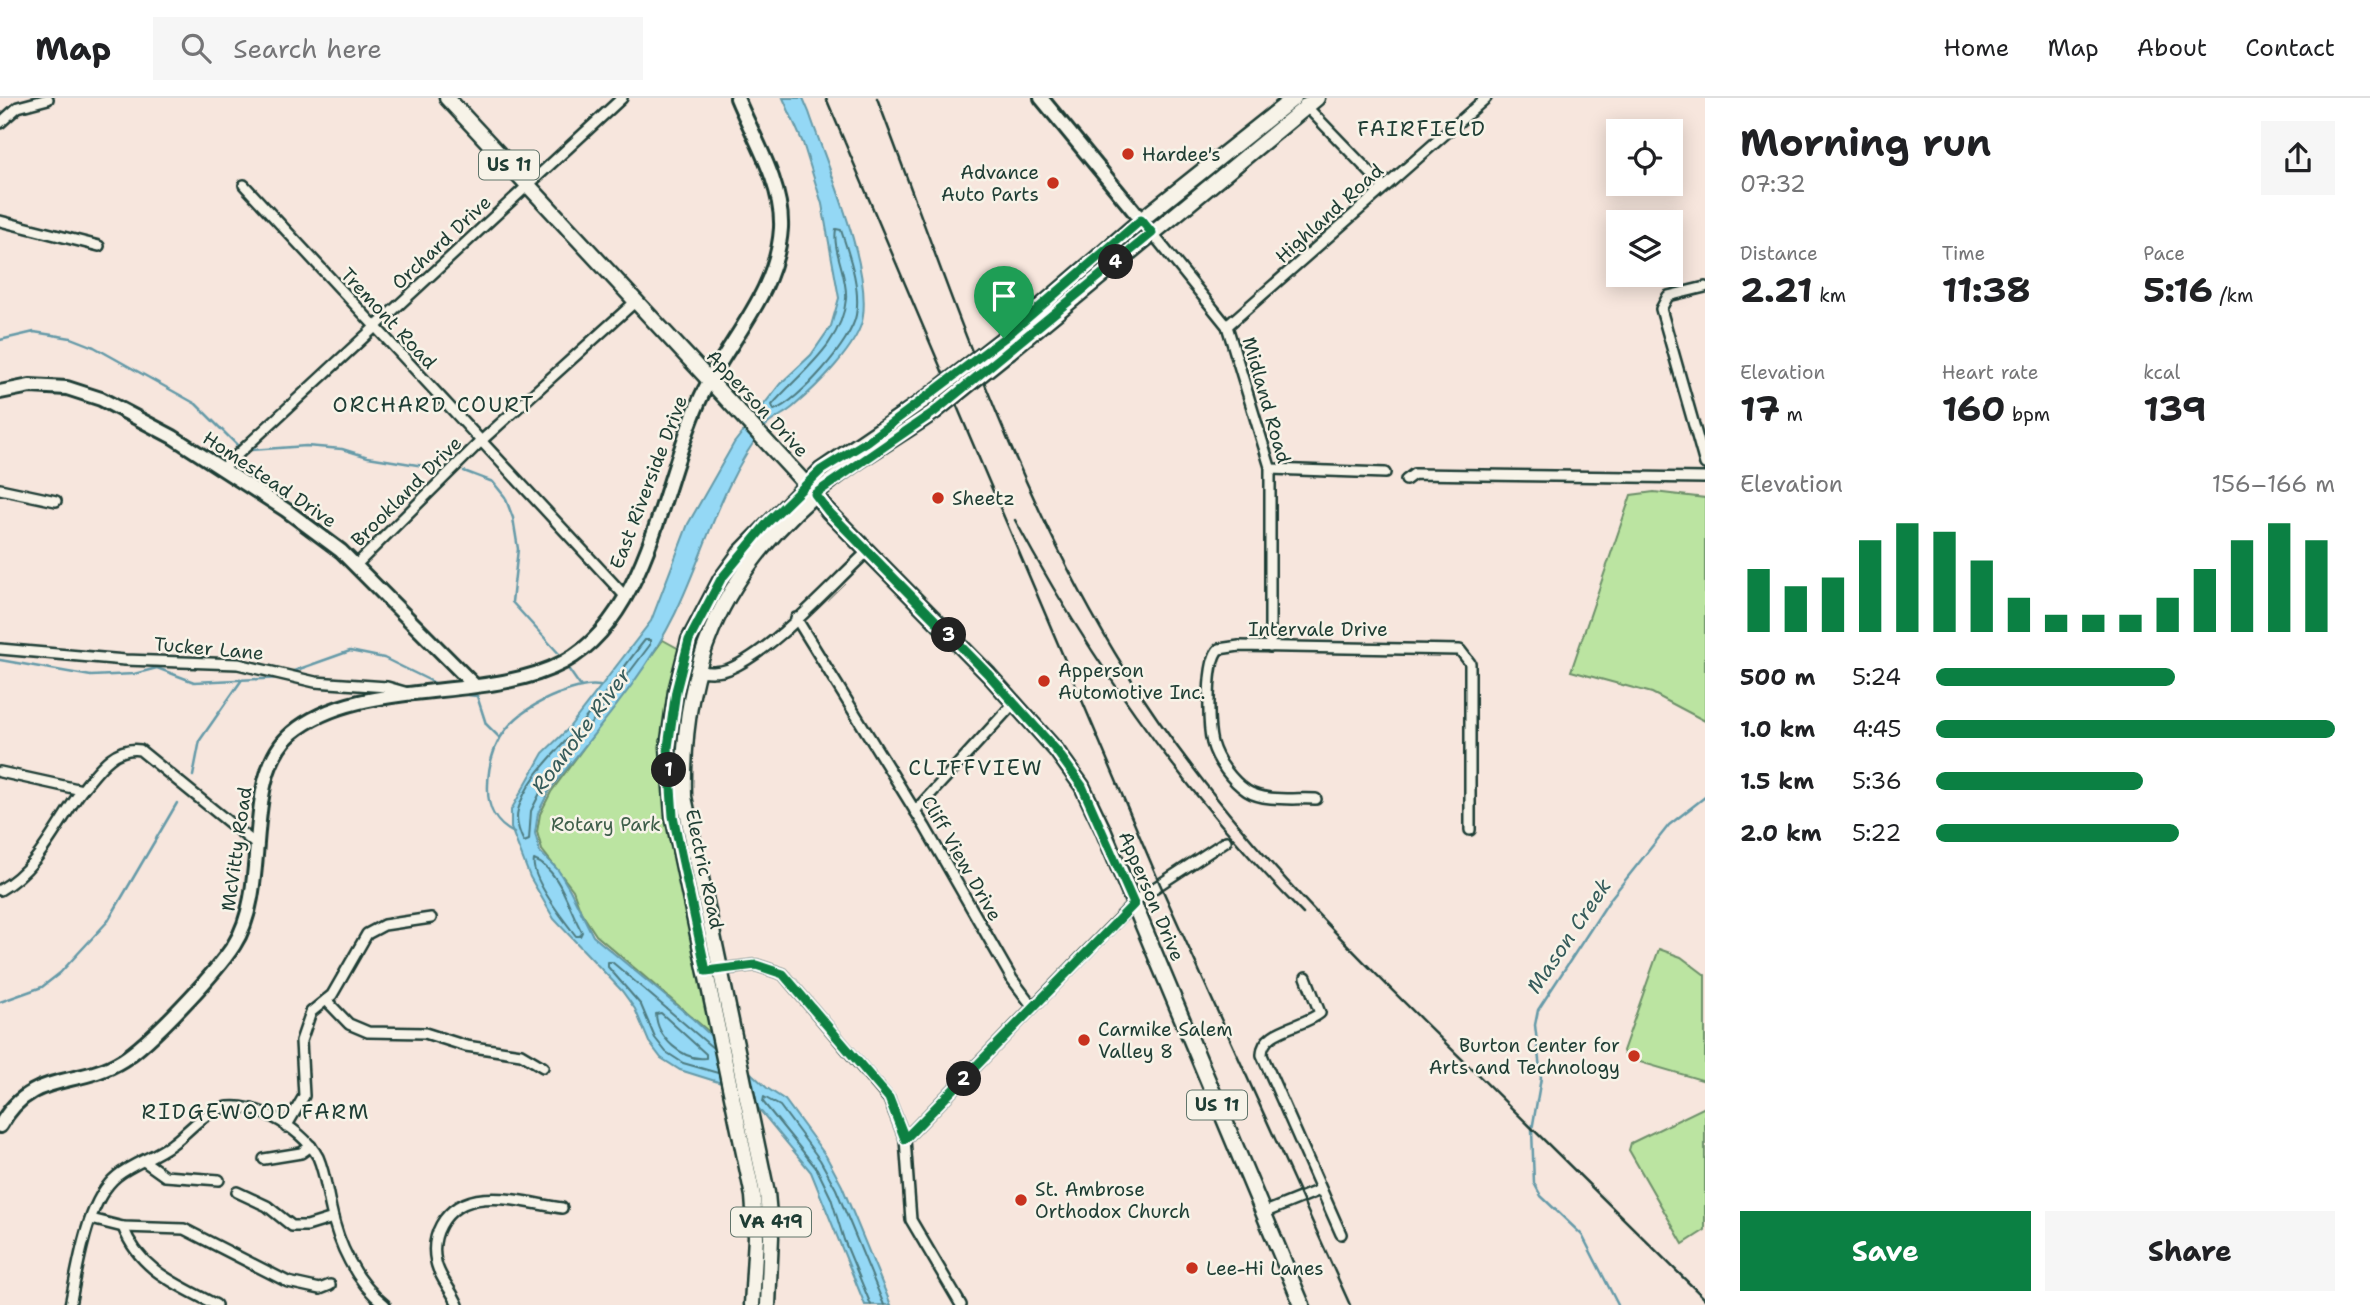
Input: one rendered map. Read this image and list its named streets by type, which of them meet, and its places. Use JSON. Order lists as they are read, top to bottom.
{
  "streets": {
    "main road": [
      "US 11",
      "Apperson Drive",
      "Electric Road",
      "VA 419"
    ],
    "street": [
      "Highland Road",
      "Orchard Drive",
      "Tremont Road",
      "Midland Road",
      "Homestead Drive",
      "East Riverside Drive",
      "Brookland Drive",
      "Intervale Drive",
      "Tucker Lane",
      "McVitty Road",
      "Cliff View Drive"
    ]
  },
  "crossings": [
    ["Highland Road", "Midland Road"],
    ["Orchard Drive", "Tremont Road"],
    ["Orchard Drive", "Apperson Drive"],
    ["Orchard Drive", "Homestead Drive"],
    ["Tremont Road", "East Riverside Drive"],
    ["Tremont Road", "Brookland Drive"],
    ["Midland Road", "Intervale Drive"],
    ["Midland Road", "Electric Road"],
    ["Midland Road", "VA 419"],
    ["Apperson Drive", "East Riverside Drive"],
    ["Apperson Drive", "Brookland Drive"],
    ["Apperson Drive", "Electric Road"],
    ["Homestead Drive", "East Riverside Drive"],
    ["Homestead Drive", "Brookland Drive"],
    ["Homestead Drive", "McVitty Road"],
    ["East Riverside Drive", "McVitty Road"],
    ["Tucker Lane", "McVitty Road"],
    ["Electric Road", "VA 419"]
  ],
  "districts": [
    "FAIRFIELD",
    "ORCHARD COURT",
    "CLIFFVIEW",
    "RIDGEWOOD FARM"
  ],
  "water": ["Roanoke River", "Mason Creek"],
  "parks": ["Rotary Park"],
  "places": [
    "Hardee's",
    "Advance Auto Parts",
    "Sheetz",
    "Apperson Automotive Inc.",
    "Carmike Salem Valley 8",
    "Burton Center for Arts and Technology",
    "St. Ambrose Orthodox Church",
    "Lee-Hi Lanes"
  ],
  "page": {
    "header": "Map",
    "search": "Search here",
    "nav": [
      "Home",
      "Map",
      "About",
      "Contact"
    ],
    "heading": ["Morning run", "07:32"],
    "stats": [
      ["Distance", "2.21 km"],
      ["Time", "11:38"],
      ["Pace", "5:16 /km"],
      ["Elevation", "17 m"],
      ["Heart rate", "160 bpm"],
      ["kcal", "139"]
    ],
    "pins": [
      "4",
      "3",
      "1",
      "2"
    ],
    "chart": ["Elevation", "156–166 m"],
    "list": [
      {
        "name": "500 m",
        "note": "5:24"
      },
      {
        "name": "1.0 km",
        "note": "4:45"
      },
      {
        "name": "1.5 km",
        "note": "5:36"
      },
      {
        "name": "2.0 km",
        "note": "5:22"
      }
    ],
    "buttons": ["Save", "Share"]
  }
}
